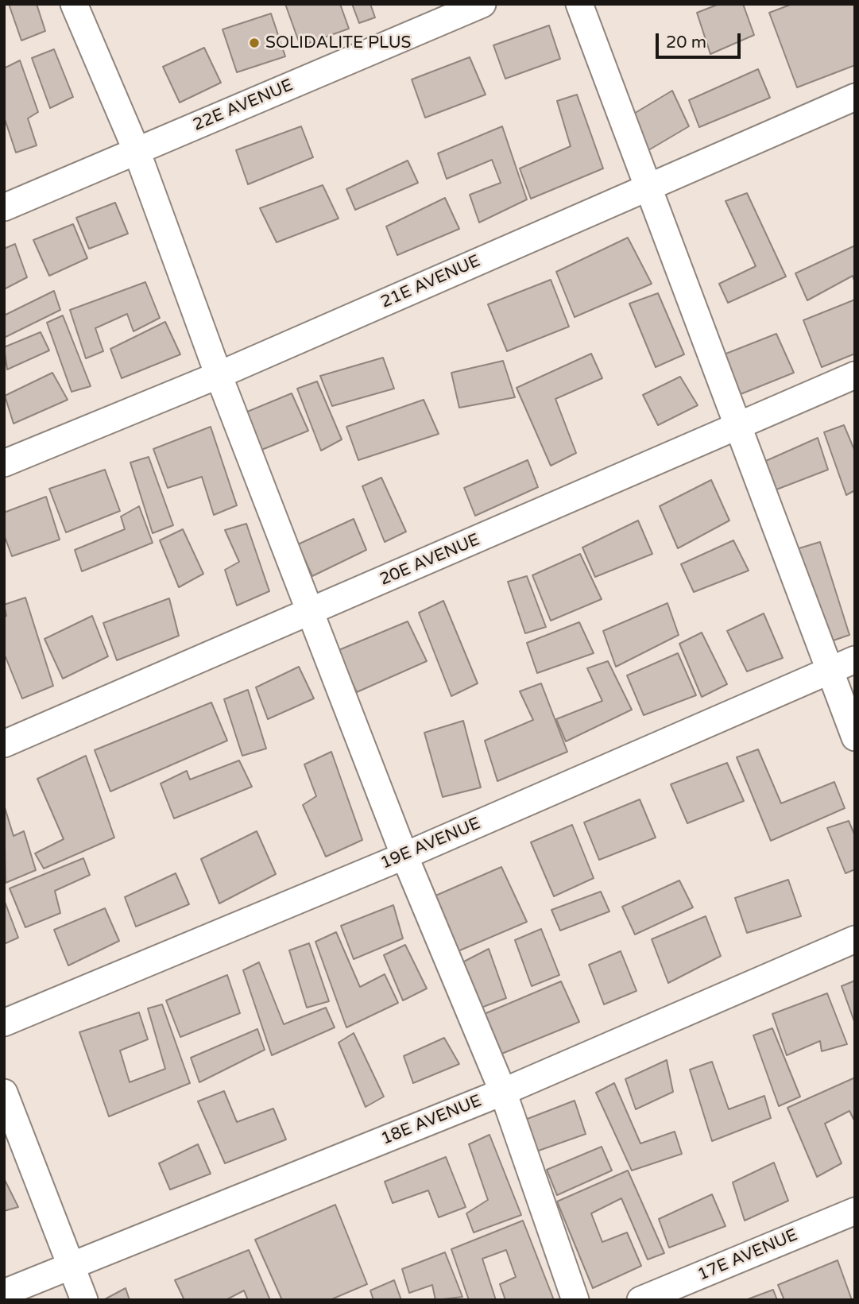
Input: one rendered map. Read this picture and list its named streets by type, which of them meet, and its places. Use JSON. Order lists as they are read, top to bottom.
{
  "streets": {
    "street": [
      "22E AVENUE",
      "21E AVENUE",
      "20E AVENUE",
      "19E AVENUE",
      "18E AVENUE",
      "17E AVENUE"
    ]
  },
  "places": ["SOLIDALITE PLUS"],
  "scale_bar": "20 m"
}
